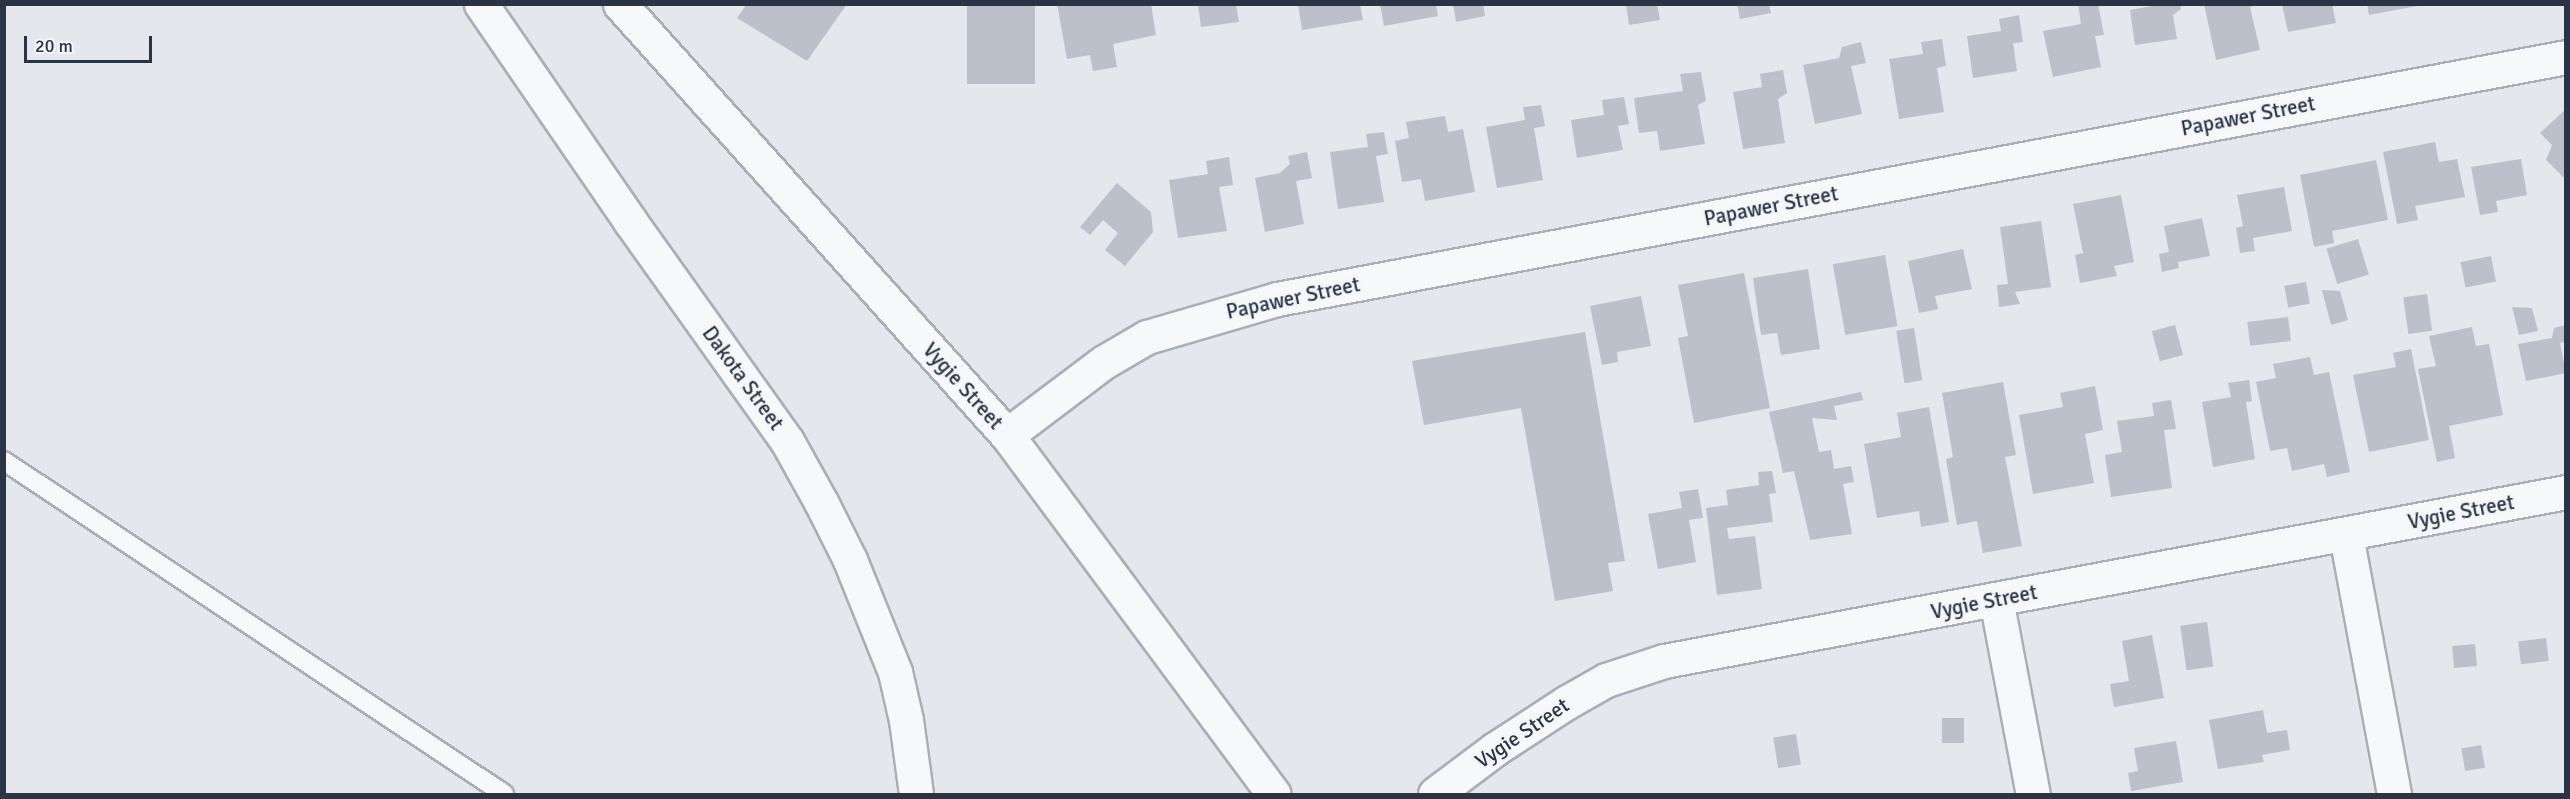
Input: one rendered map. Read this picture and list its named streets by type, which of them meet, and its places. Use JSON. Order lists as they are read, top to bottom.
{
  "streets": {
    "street": ["Papawer Street", "Dakota Street", "Vygie Street"]
  },
  "crossings": [
    ["Papawer Street", "Vygie Street"]
  ],
  "scale_bar": "20 m"
}
